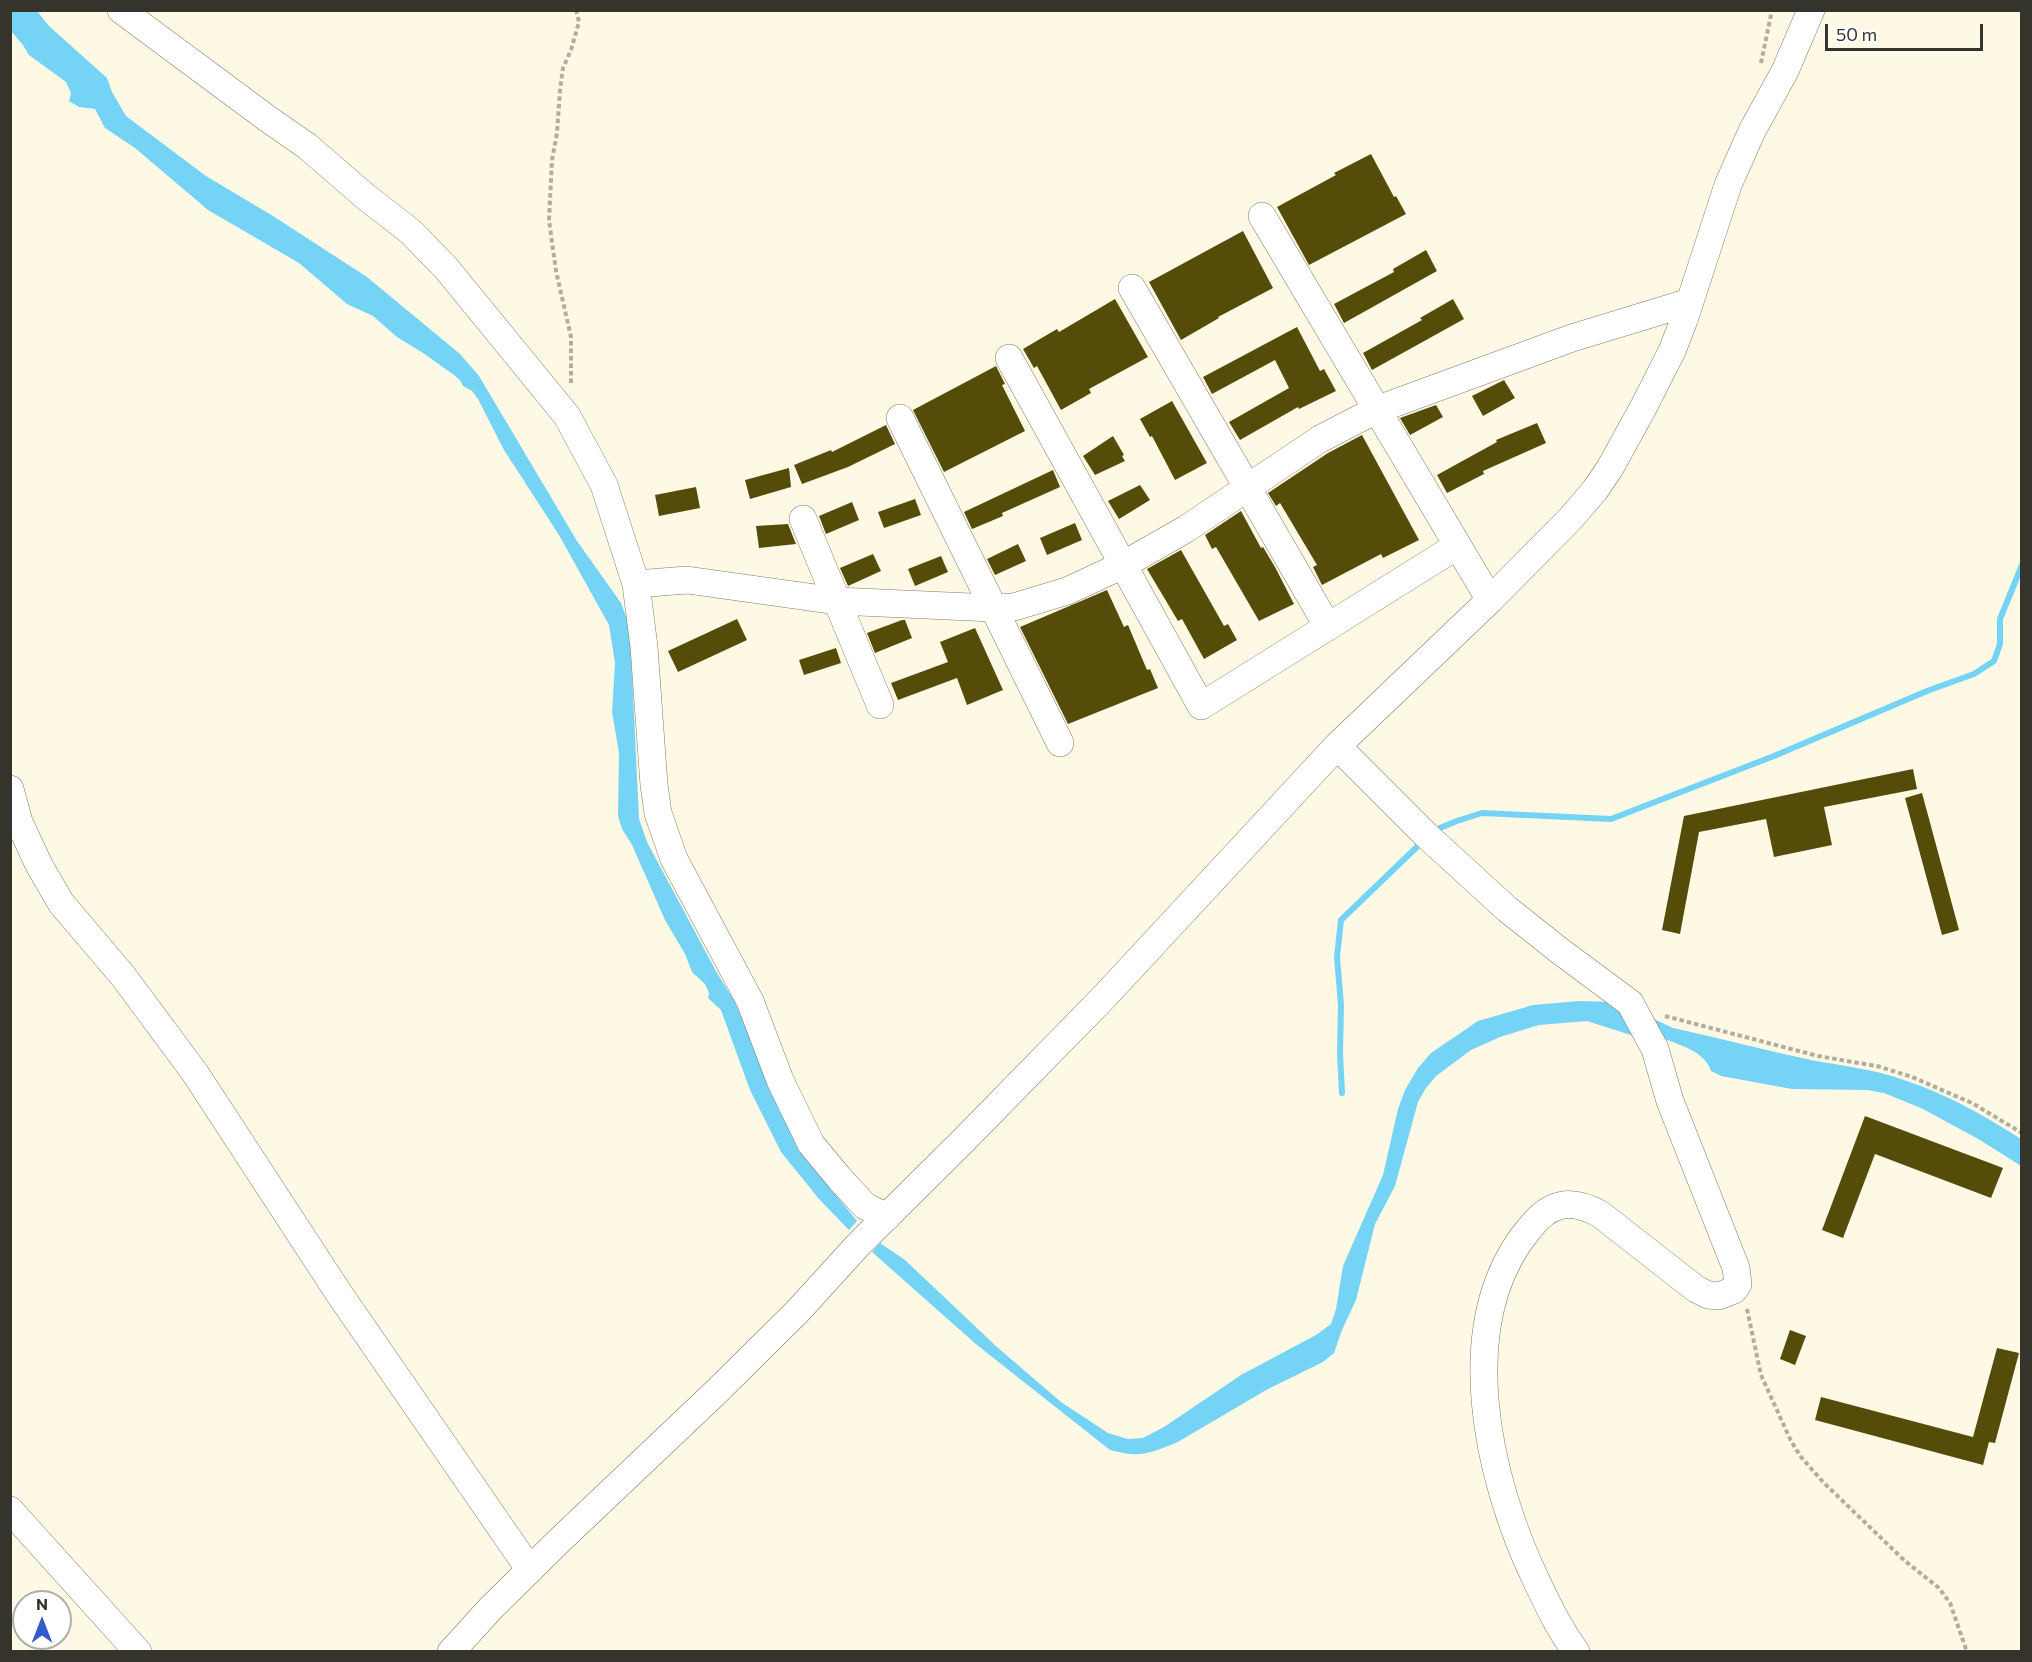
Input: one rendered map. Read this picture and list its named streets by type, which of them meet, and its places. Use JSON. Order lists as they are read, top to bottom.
{
  "scale_bar": "50 m",
  "north": "top"
}
